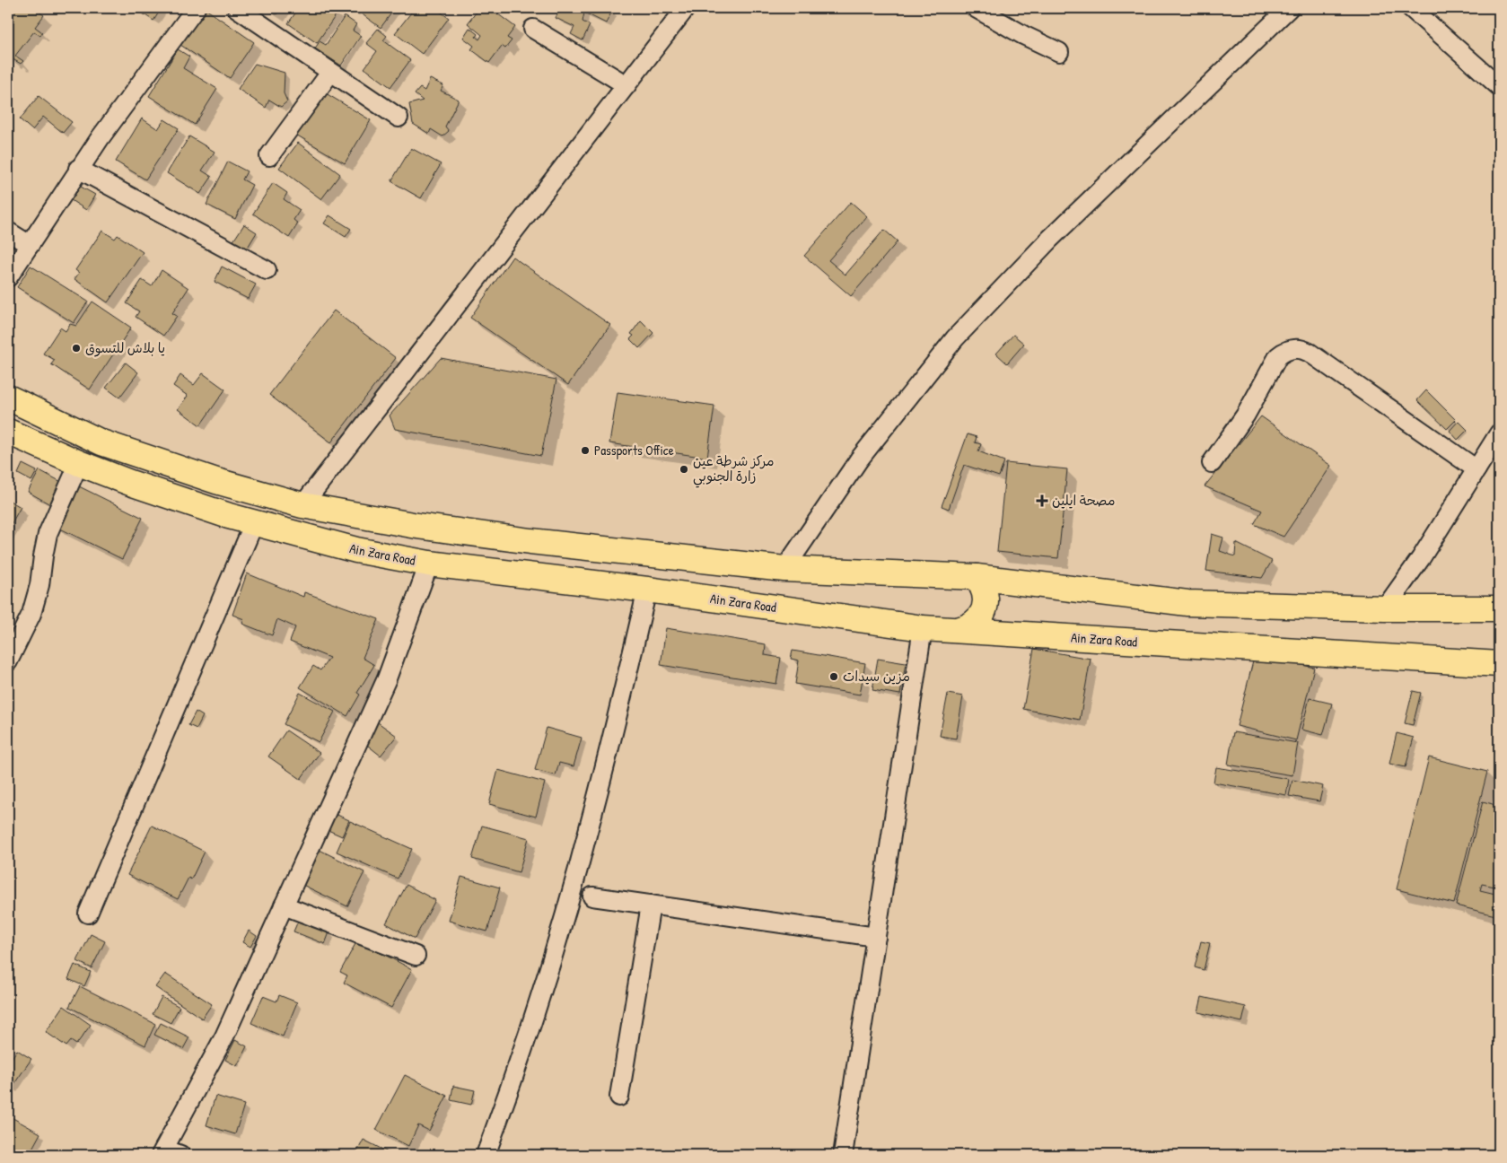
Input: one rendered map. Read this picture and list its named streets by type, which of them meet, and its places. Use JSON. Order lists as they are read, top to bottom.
{
  "streets": {
    "main road": ["Ain Zara Road"]
  },
  "places": {
    "other": [
      "يا بلاش للتسوق",
      "Passports Office",
      "مركز شرطة عين زارة الجنوبي",
      "مزين سيدات"
    ],
    "health": ["مصحة ايلين"]
  }
}
